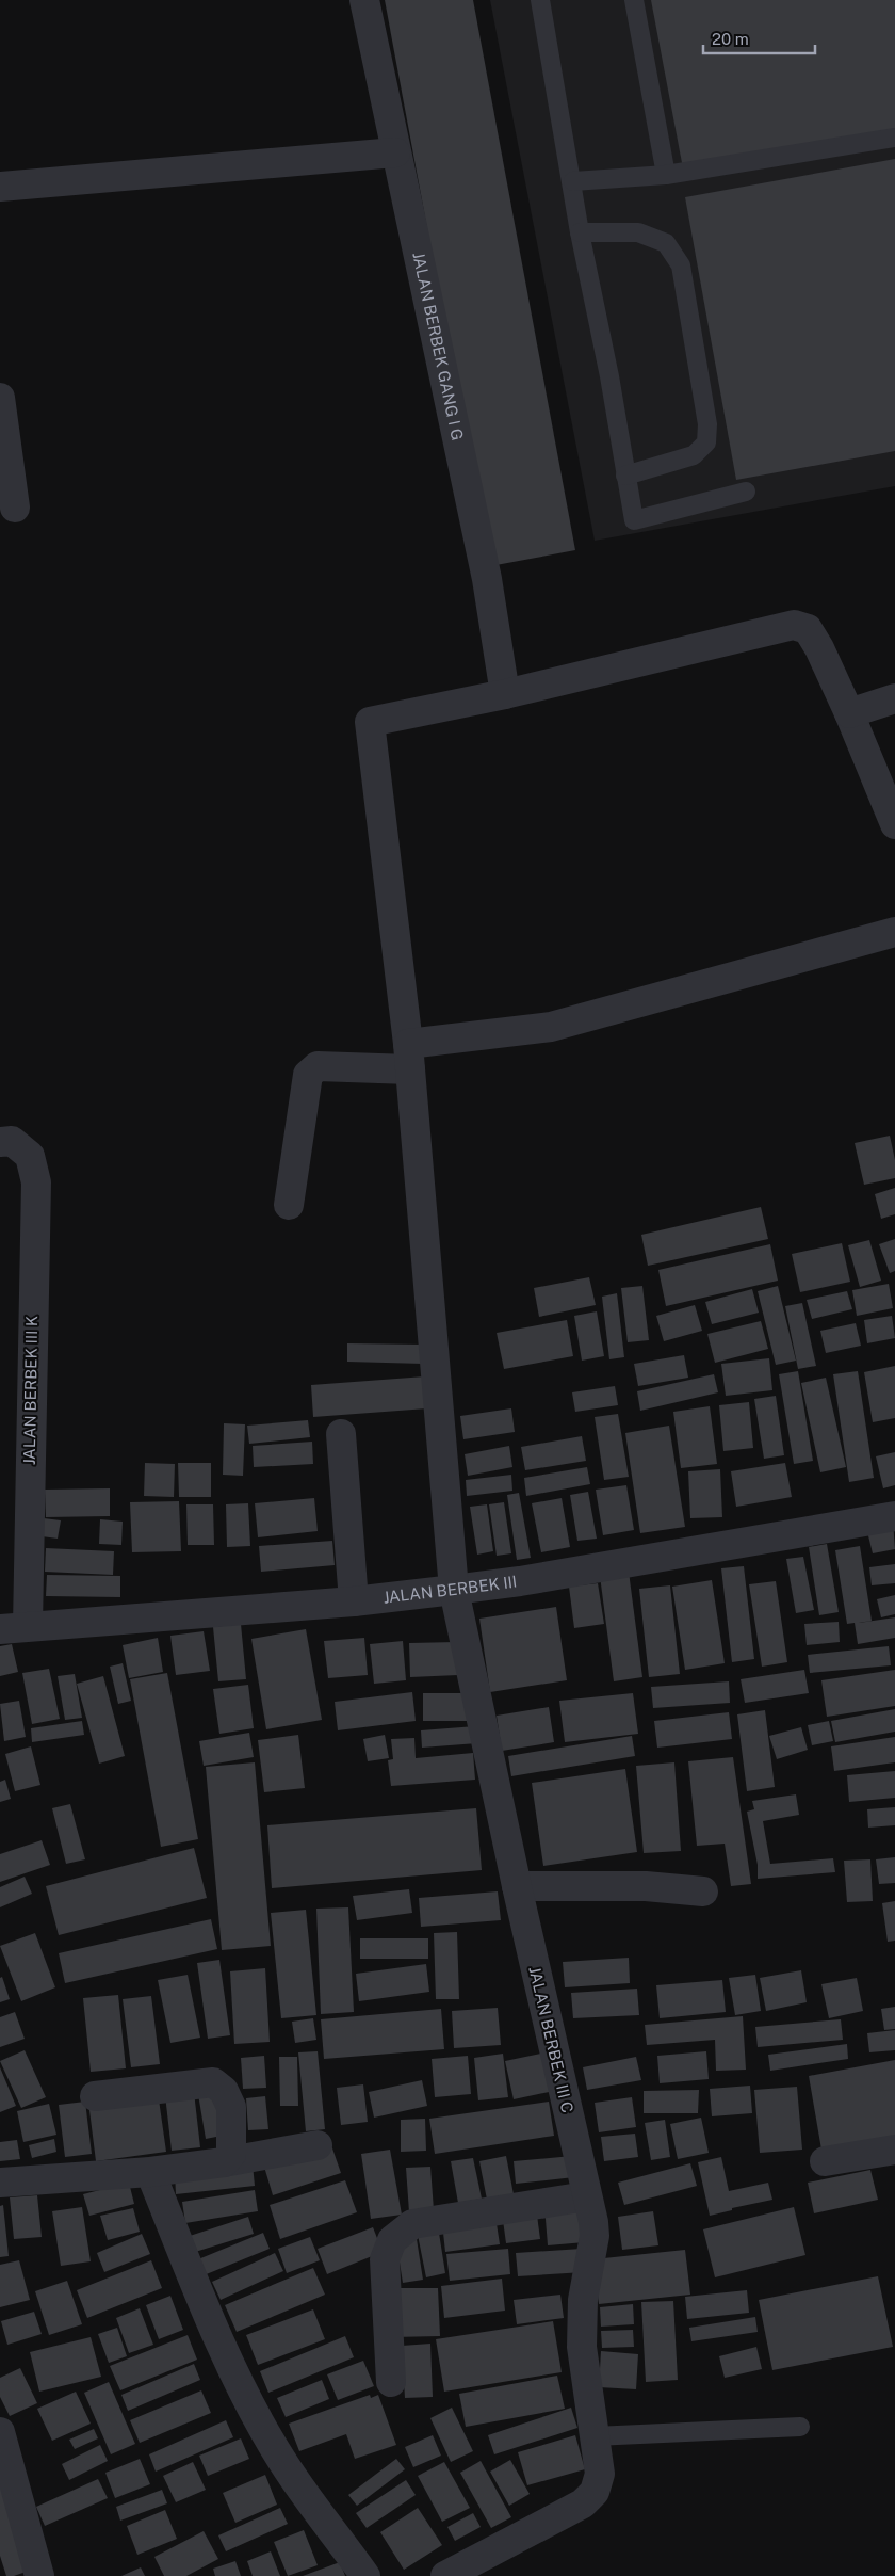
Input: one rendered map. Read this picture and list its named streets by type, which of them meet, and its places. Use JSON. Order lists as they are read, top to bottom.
{
  "streets": {
    "street": [
      "JALAN BERBEK GANG I G",
      "JALAN BERBEK III K",
      "JALAN BERBEK III",
      "JALAN BERBEK III C"
    ]
  },
  "crossings": [
    ["JALAN BERBEK GANG I G", "JALAN BERBEK III C"],
    ["JALAN BERBEK III K", "JALAN BERBEK III"],
    ["JALAN BERBEK III", "JALAN BERBEK III C"]
  ],
  "scale_bar": "20 m"
}
